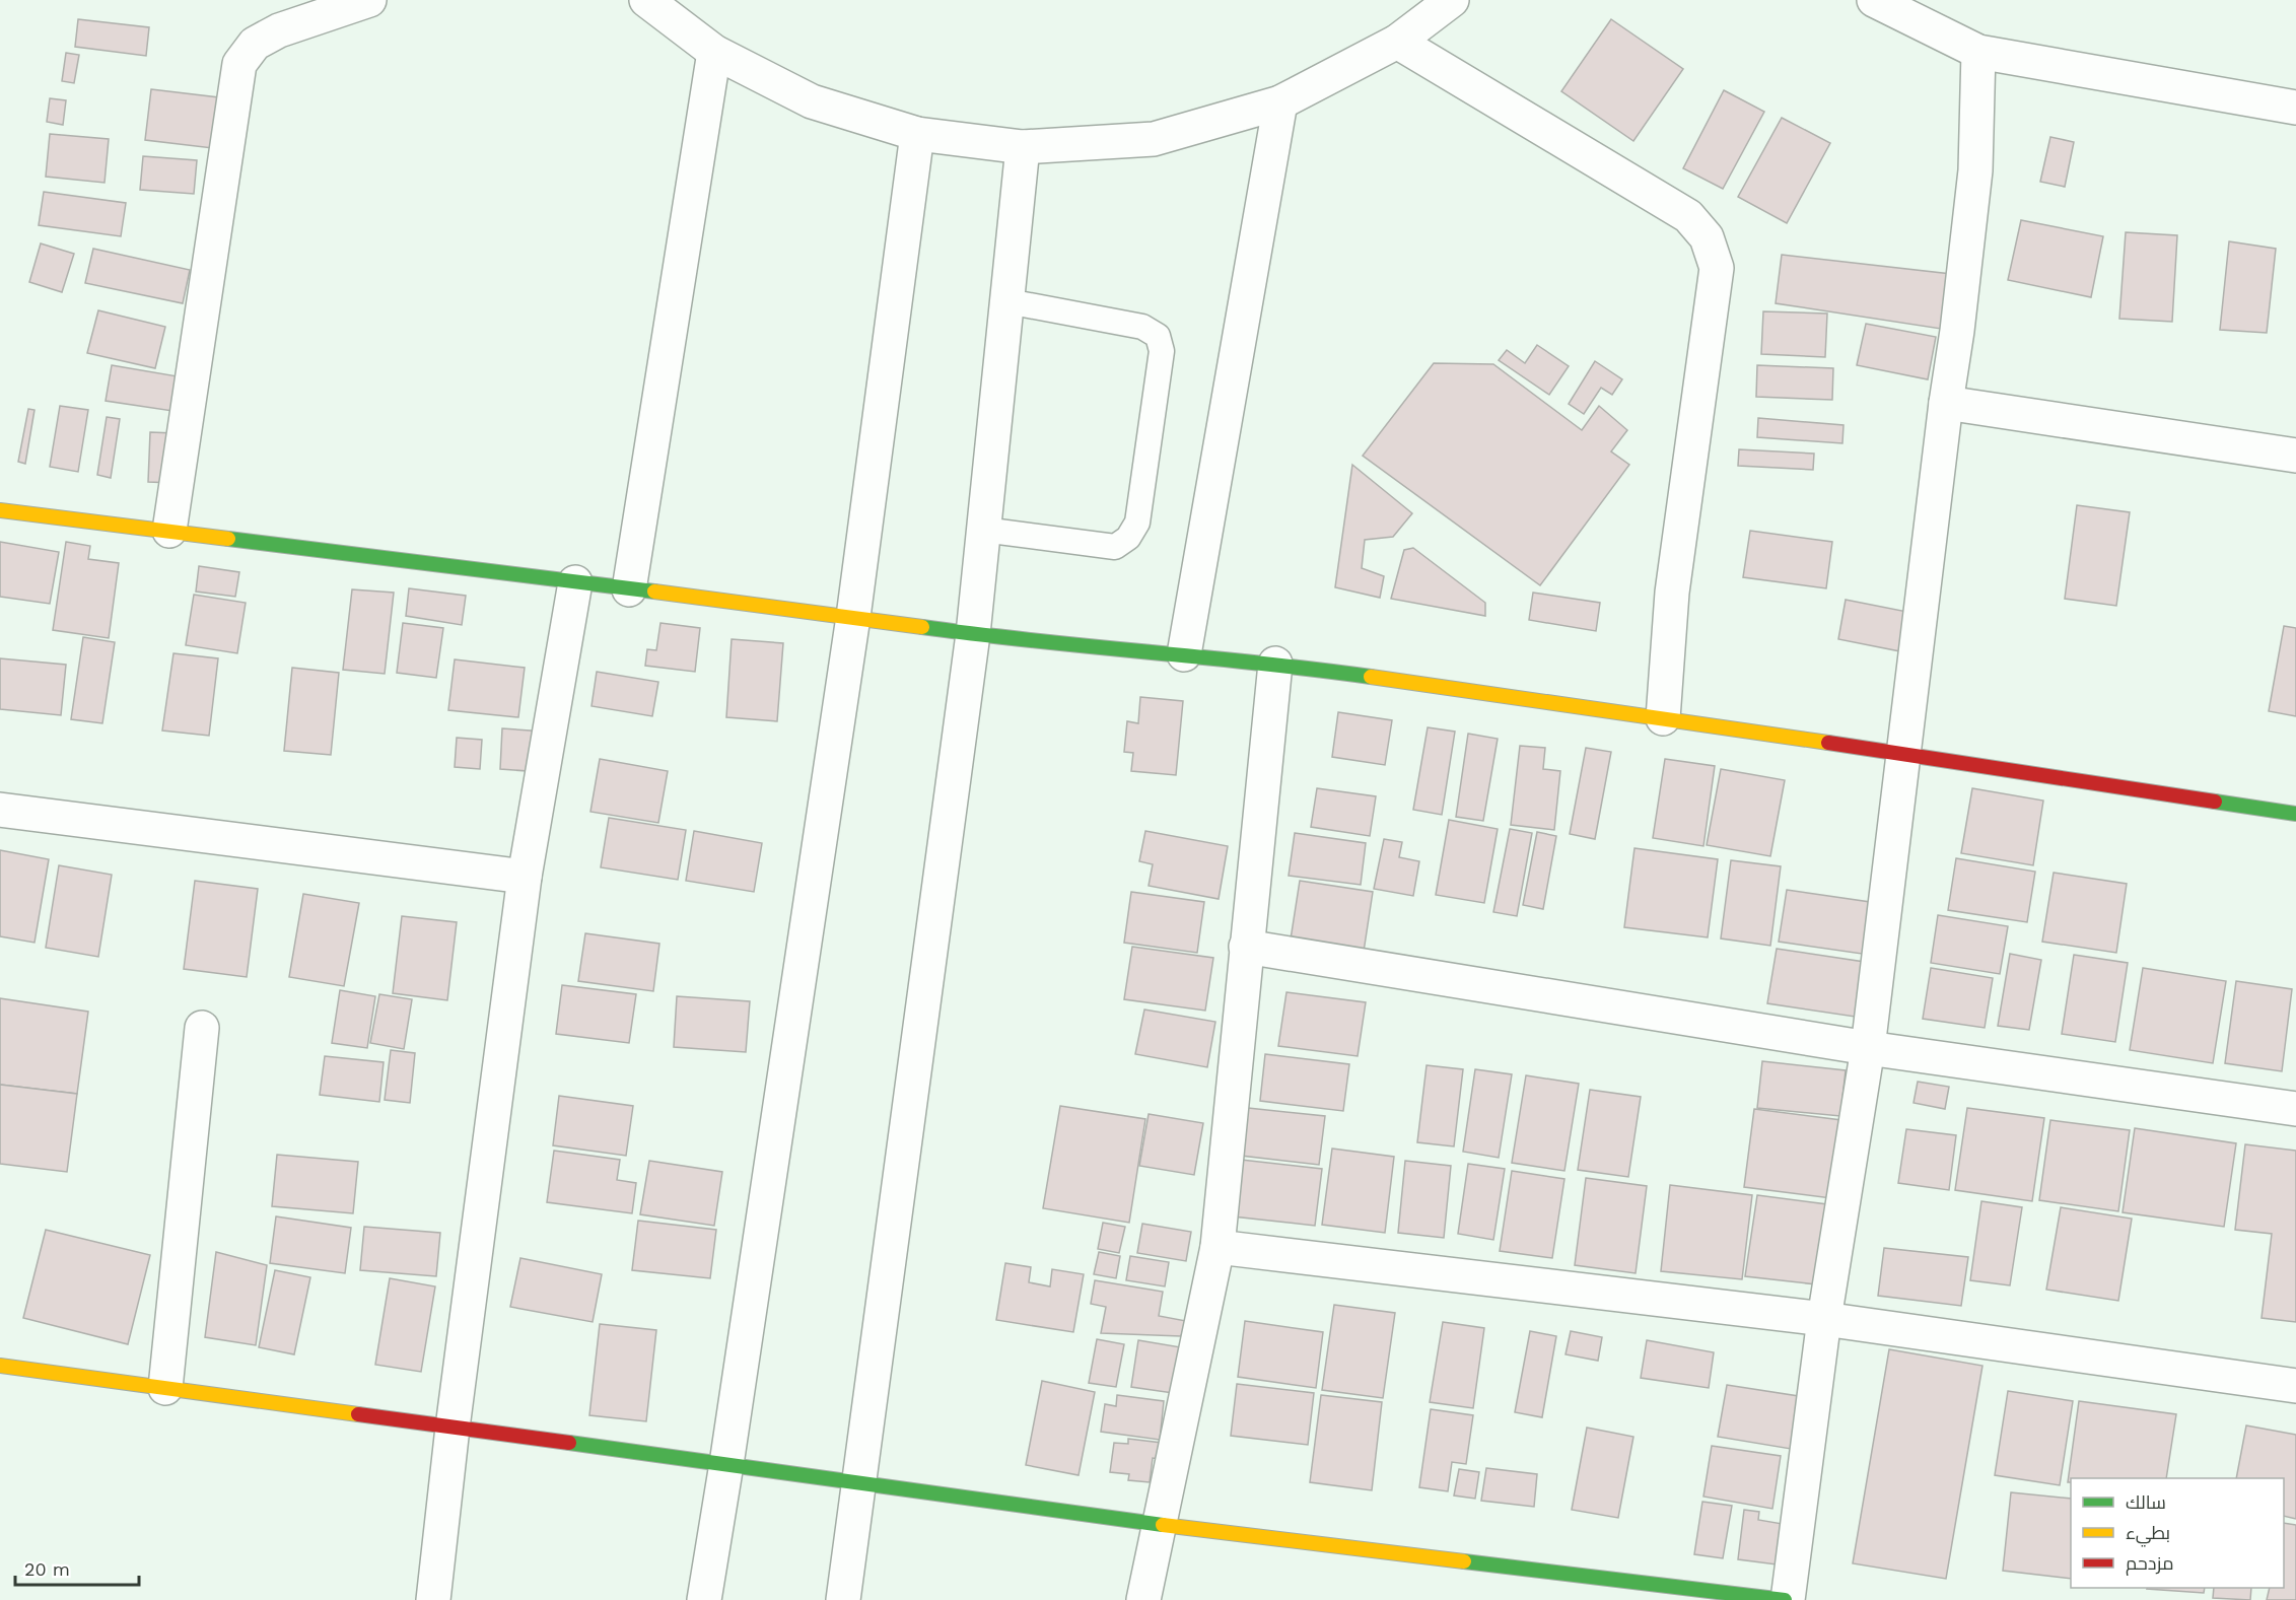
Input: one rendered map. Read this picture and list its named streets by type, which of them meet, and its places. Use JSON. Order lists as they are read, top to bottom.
{
  "legend": ["سالك", "بطيء", "مزدحم"],
  "scale_bar": "20 m"
}
